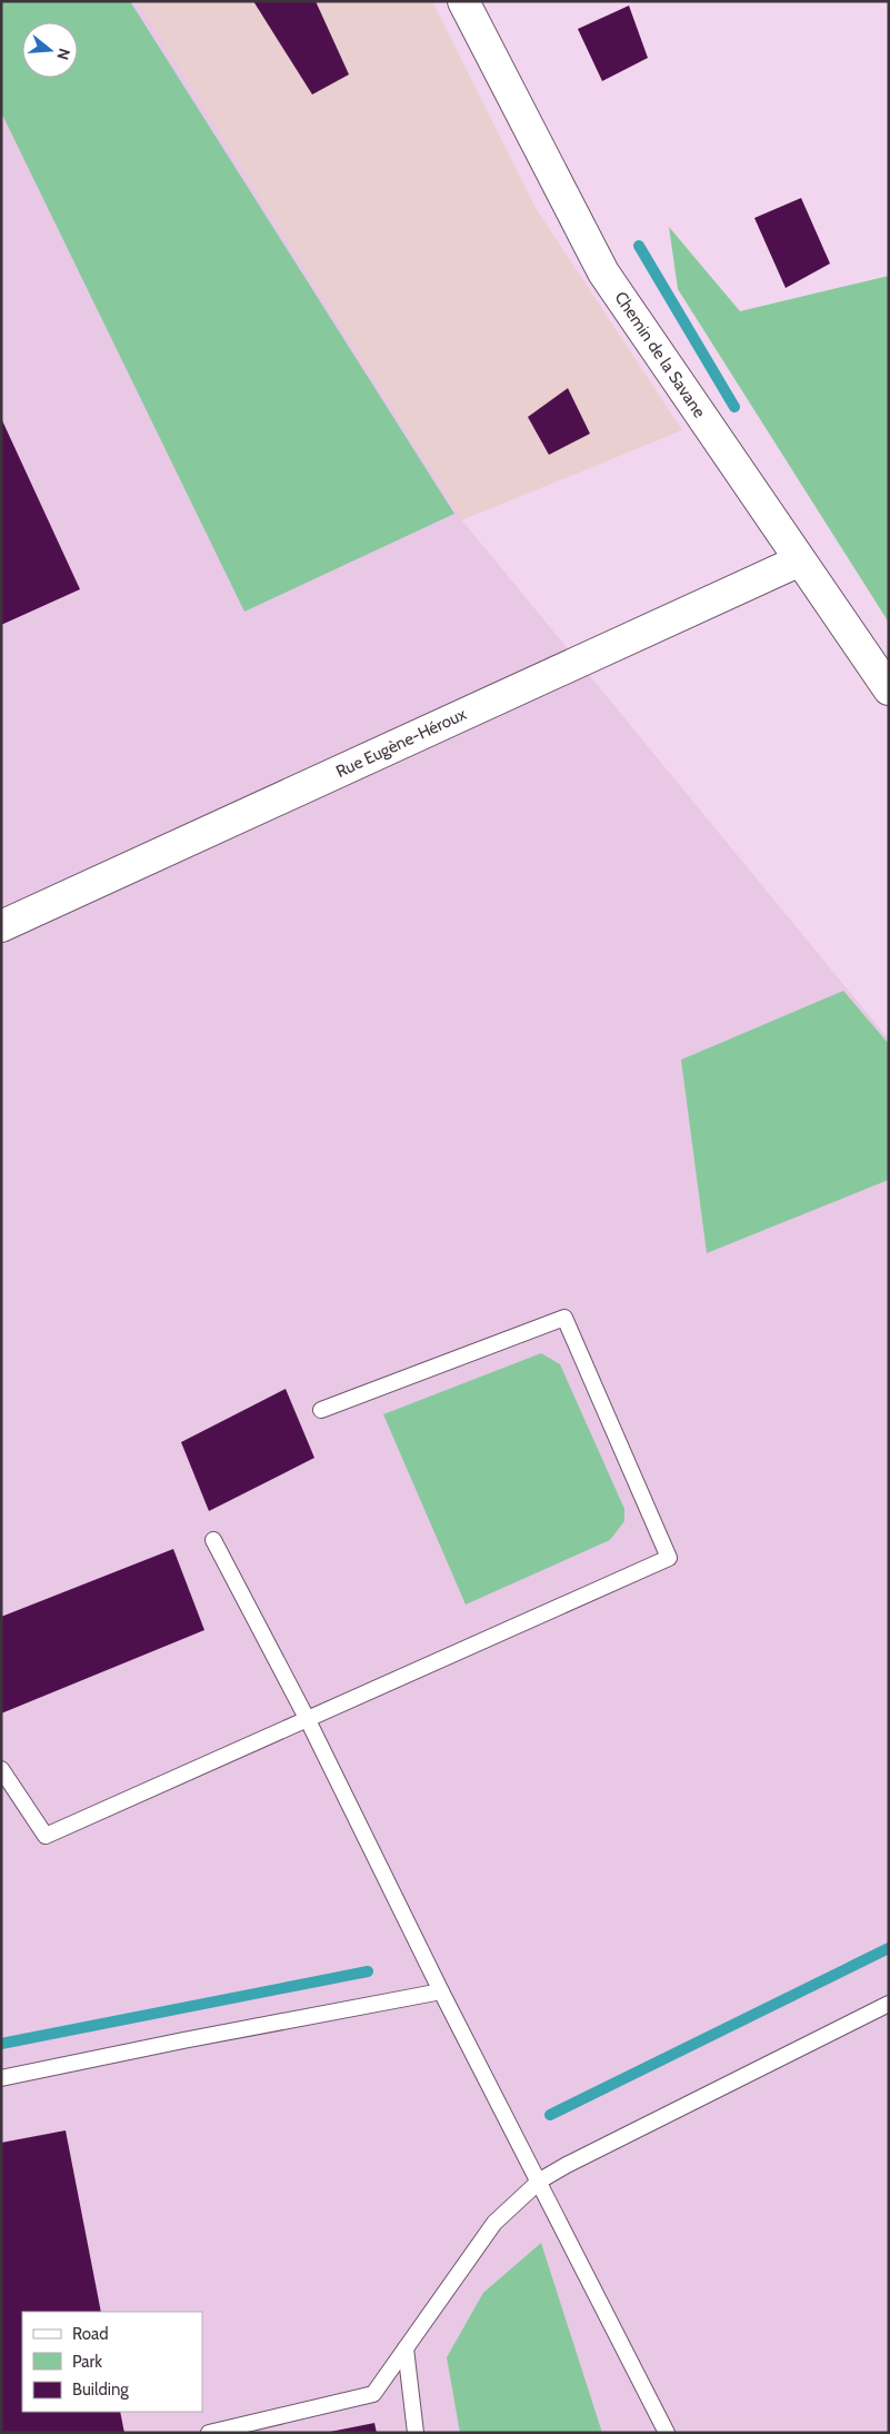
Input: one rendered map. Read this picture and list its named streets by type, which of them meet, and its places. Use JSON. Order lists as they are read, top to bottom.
{
  "streets": {
    "street": ["Chemin de la Savane", "Rue Eugène-Héroux"]
  },
  "crossings": [
    ["Chemin de la Savane", "Rue Eugène-Héroux"]
  ],
  "legend": ["Road", "Park", "Building"],
  "north": "right"
}
